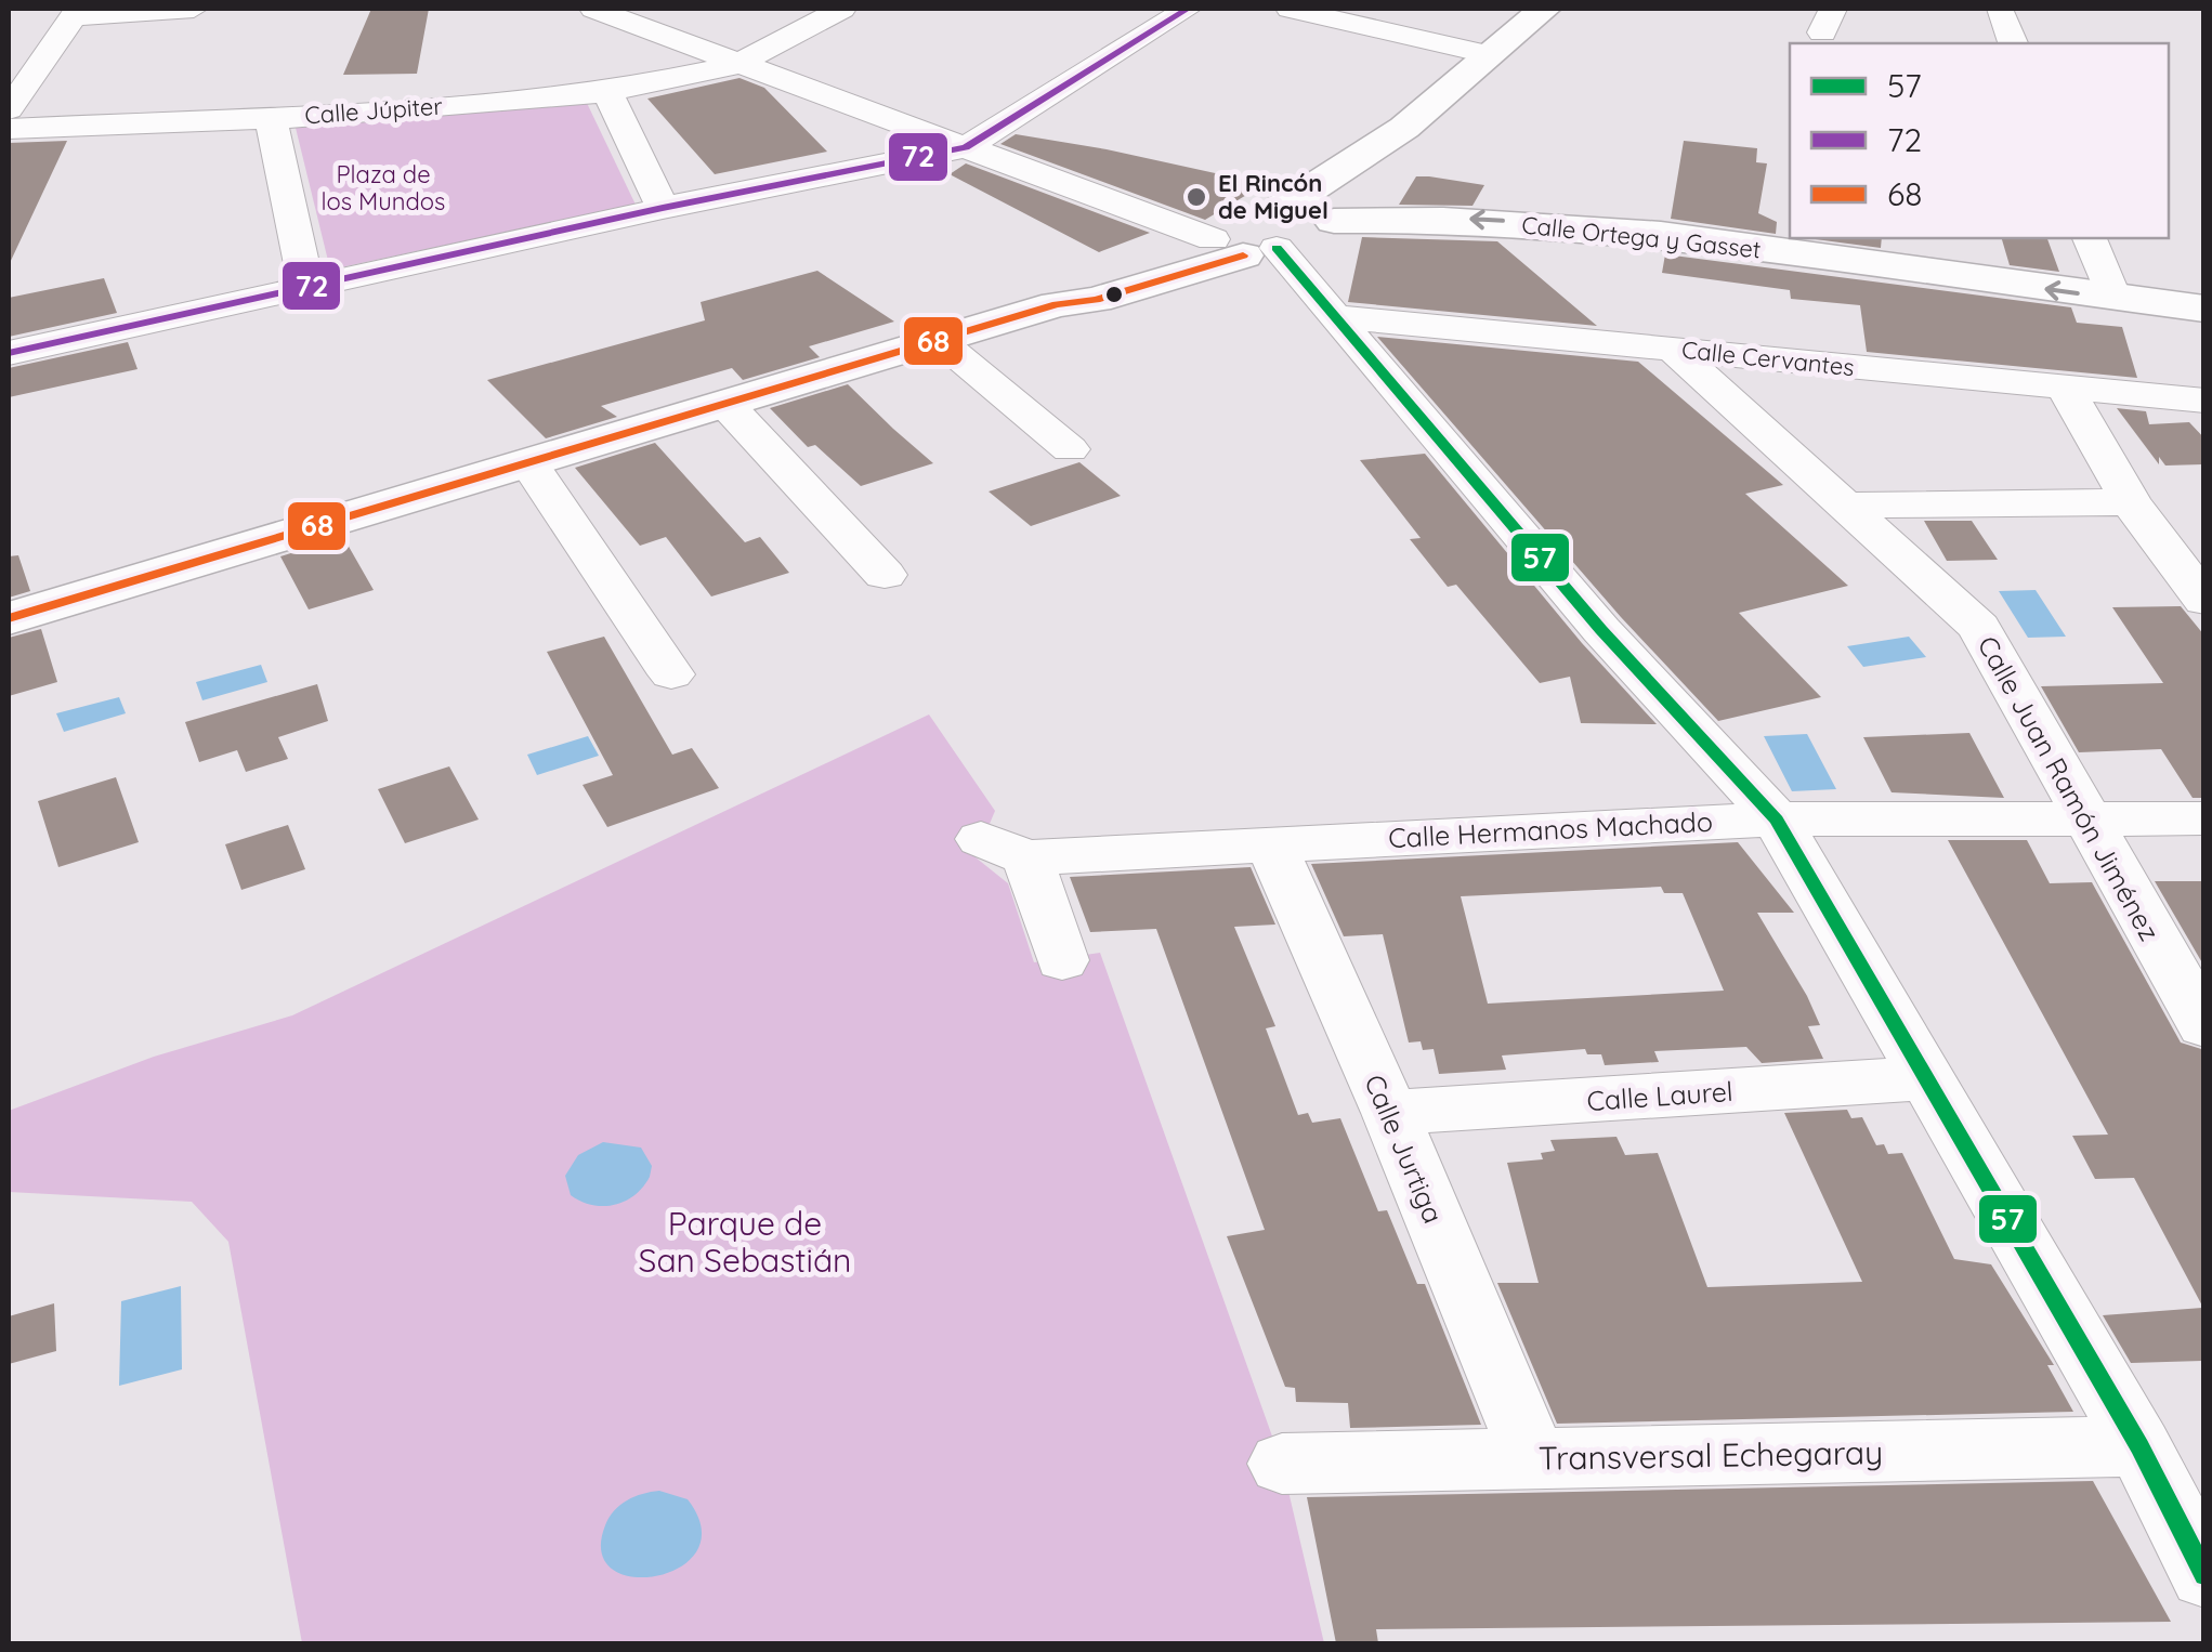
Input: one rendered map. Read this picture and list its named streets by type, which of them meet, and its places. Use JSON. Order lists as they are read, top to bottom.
{
  "streets": {
    "street": [
      "Calle Júpiter",
      "Calle Ortega y Gasset",
      "Calle Cervantes",
      "Calle Juan Ramón Jiménez",
      "Calle Hermanos Machado",
      "Calle Laurel",
      "Calle Jurtiga",
      "Transversal Echegaray"
    ]
  },
  "crossings": [
    ["Calle Cervantes", "Calle Juan Ramón Jiménez"],
    ["Calle Juan Ramón Jiménez", "Calle Hermanos Machado"],
    ["Calle Hermanos Machado", "Calle Jurtiga"],
    ["Calle Laurel", "Calle Jurtiga"],
    ["Calle Jurtiga", "Transversal Echegaray"]
  ],
  "parks": ["Plaza de los Mundos", "Parque de San Sebastián"],
  "places": ["El Rincón de Miguel"],
  "lines": ["transit line 72", "transit line 57", "transit line 68"],
  "legend": ["57", "72", "68"]
}
